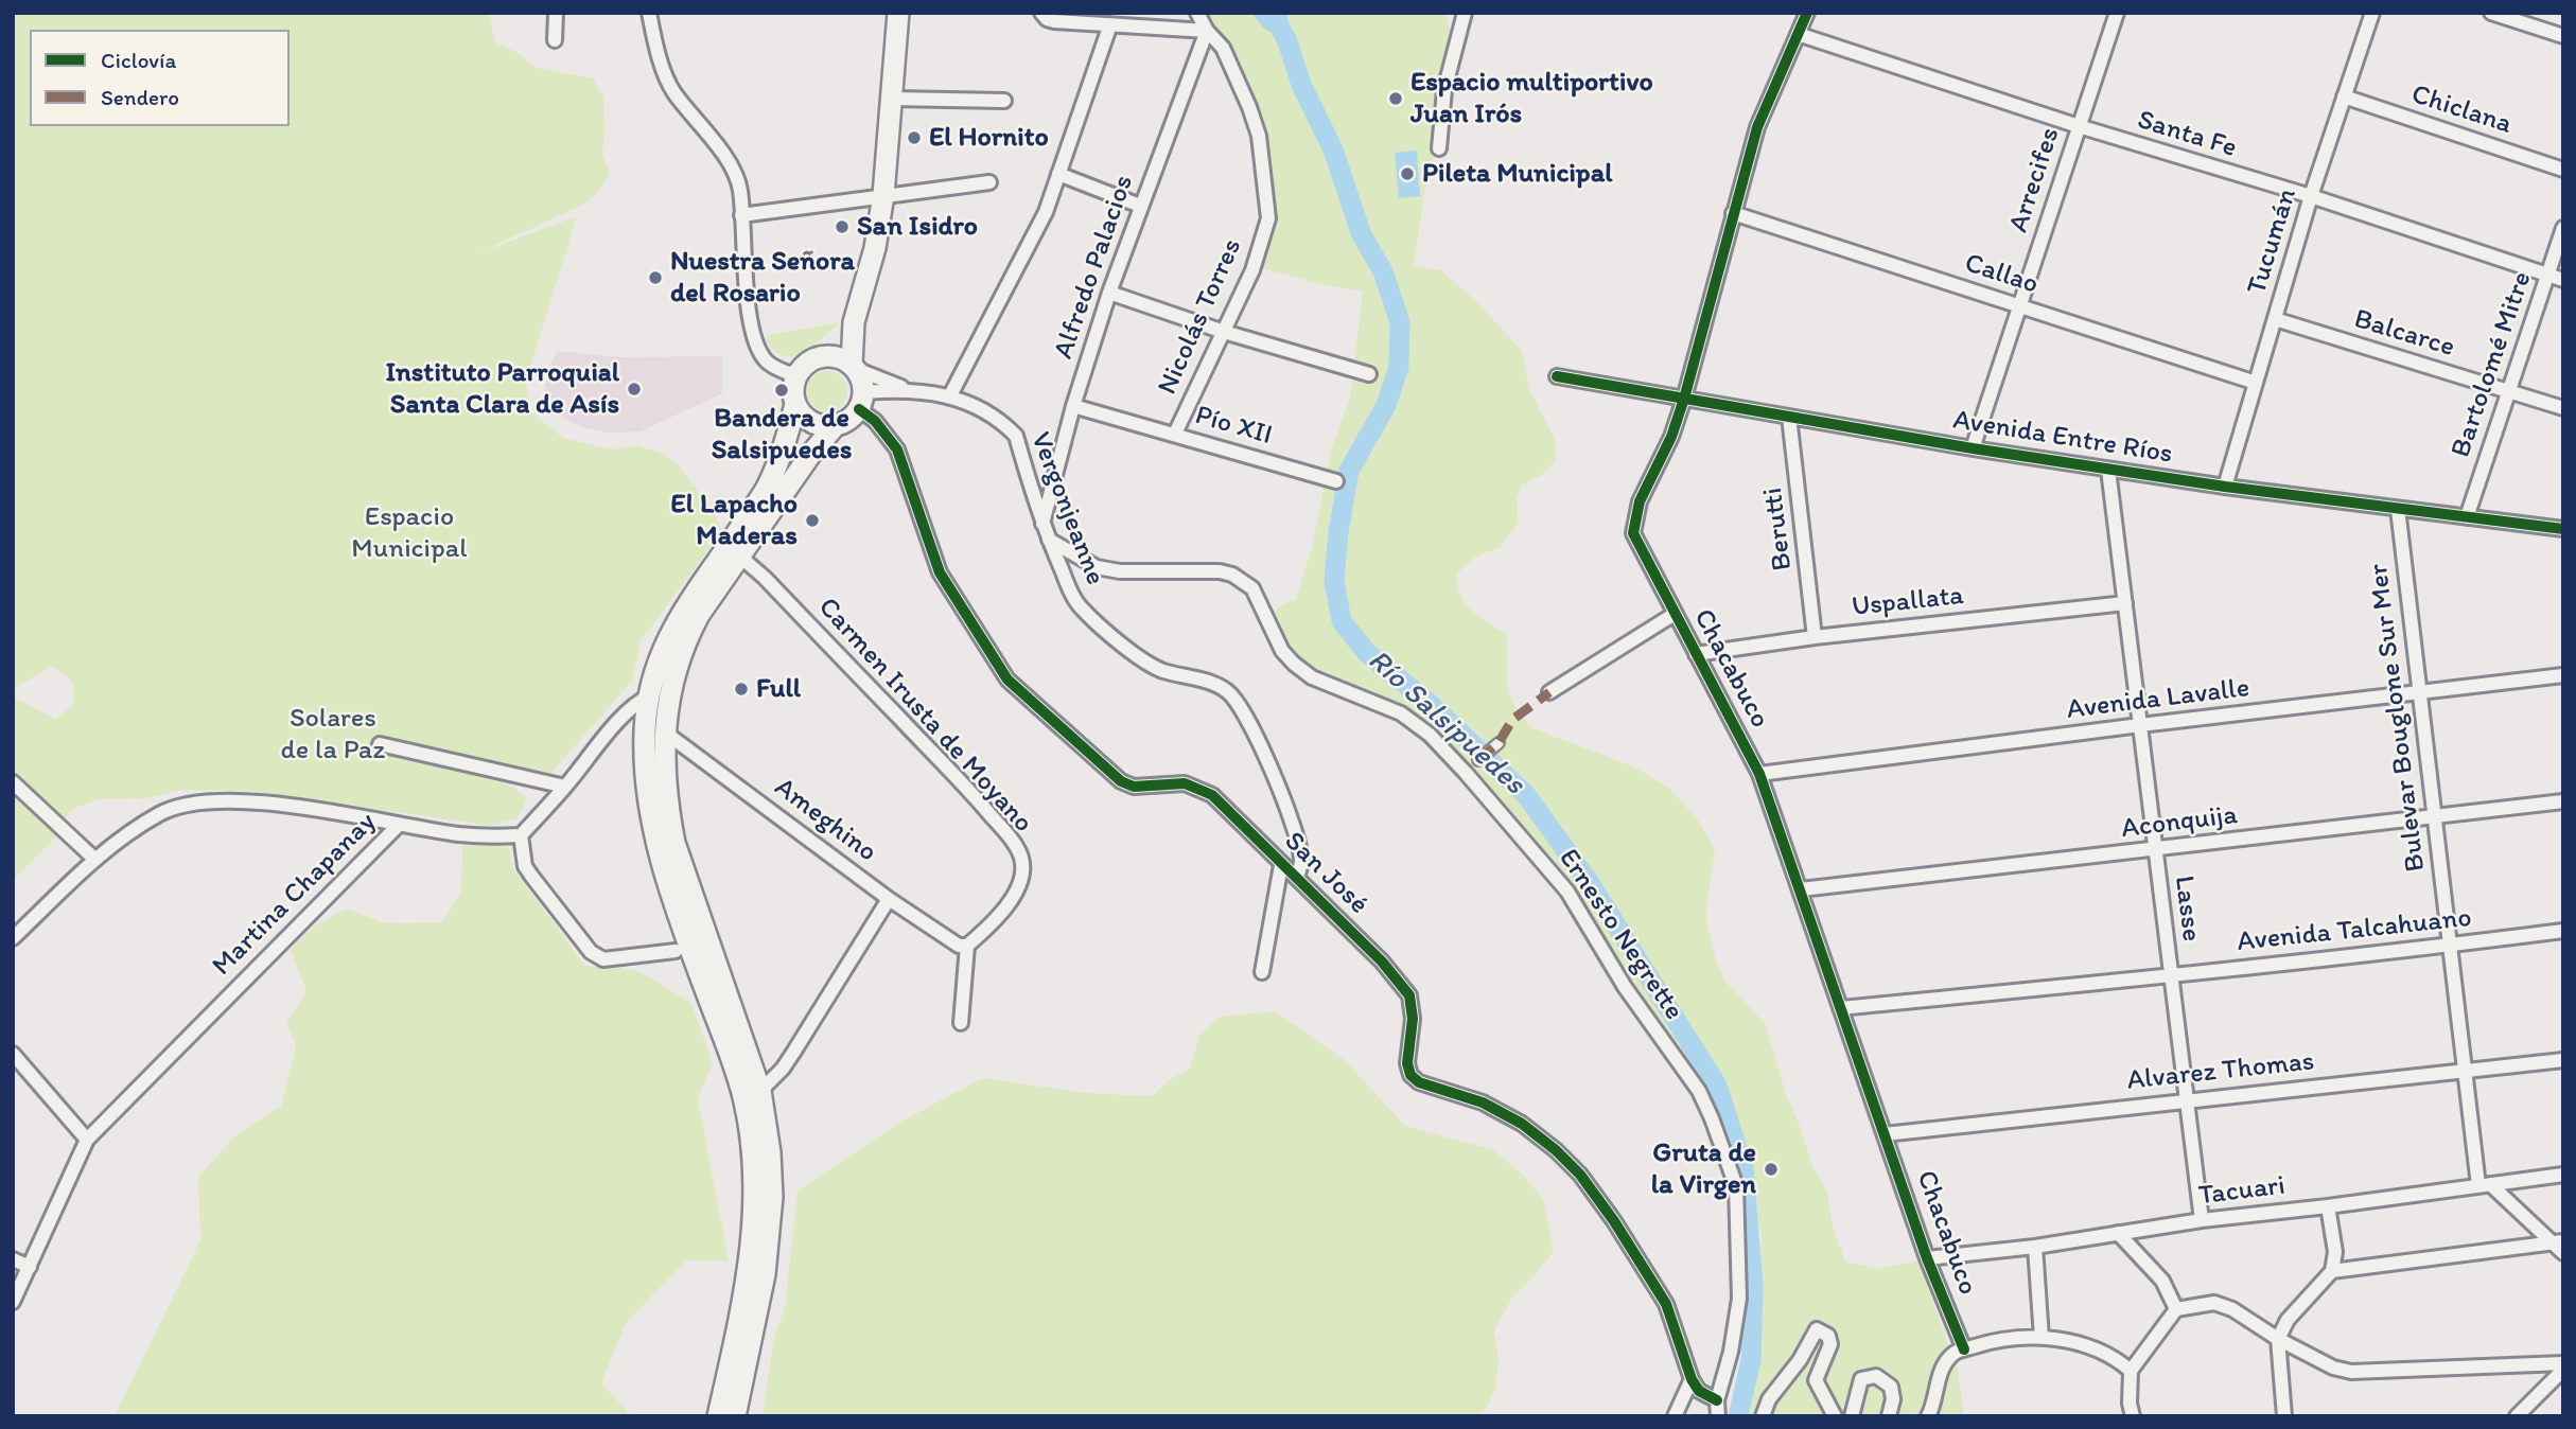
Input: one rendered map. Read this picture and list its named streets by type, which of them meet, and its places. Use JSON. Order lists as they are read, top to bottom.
{
  "streets": {
    "street": [
      "Chiclana",
      "Santa Fe",
      "Arrecifes",
      "Tucumán",
      "Alfredo Palacios",
      "Callao",
      "Nicolás Torres",
      "Balcarce",
      "Bartolomé Mitre",
      "Pío XII",
      "Avenida Entre Ríos",
      "Vergonjeanne",
      "Berutti",
      "Uspallata",
      "Chacabuco",
      "Avenida Lavalle",
      "Carmen Irusta de Moyano",
      "Bulevar Bouglone Sur Mer",
      "Ameghino",
      "Aconquija",
      "San José",
      "Martina Chapanay",
      "Lasse",
      "Avenida Talcahuano",
      "Ernesto Negrette",
      "Alvarez Thomas",
      "Tacuari"
    ]
  },
  "crossings": [
    ["Chiclana", "Tucumán"],
    ["Santa Fe", "Arrecifes"],
    ["Santa Fe", "Tucumán"],
    ["Santa Fe", "Bartolomé Mitre"],
    ["Santa Fe", "Chacabuco"],
    ["Arrecifes", "Callao"],
    ["Arrecifes", "Avenida Entre Ríos"],
    ["Tucumán", "Callao"],
    ["Tucumán", "Balcarce"],
    ["Tucumán", "Avenida Entre Ríos"],
    ["Alfredo Palacios", "Nicolás Torres"],
    ["Alfredo Palacios", "Pío XII"],
    ["Alfredo Palacios", "Vergonjeanne"],
    ["Callao", "Chacabuco"],
    ["Nicolás Torres", "Pío XII"],
    ["Balcarce", "Bartolomé Mitre"],
    ["Bartolomé Mitre", "Avenida Entre Ríos"],
    ["Avenida Entre Ríos", "Berutti"],
    ["Avenida Entre Ríos", "Chacabuco"],
    ["Avenida Entre Ríos", "Bulevar Bouglone Sur Mer"],
    ["Avenida Entre Ríos", "Lasse"],
    ["Vergonjeanne", "San José"],
    ["Vergonjeanne", "Ernesto Negrette"],
    ["Berutti", "Uspallata"],
    ["Uspallata", "Chacabuco"],
    ["Uspallata", "Lasse"],
    ["Chacabuco", "Avenida Lavalle"],
    ["Chacabuco", "Aconquija"],
    ["Chacabuco", "Avenida Talcahuano"],
    ["Chacabuco", "Alvarez Thomas"],
    ["Chacabuco", "Tacuari"],
    ["Avenida Lavalle", "Bulevar Bouglone Sur Mer"],
    ["Avenida Lavalle", "Lasse"],
    ["Carmen Irusta de Moyano", "Ameghino"],
    ["Bulevar Bouglone Sur Mer", "Aconquija"],
    ["Bulevar Bouglone Sur Mer", "Avenida Talcahuano"],
    ["Bulevar Bouglone Sur Mer", "Alvarez Thomas"],
    ["Bulevar Bouglone Sur Mer", "Tacuari"],
    ["Aconquija", "Lasse"],
    ["Lasse", "Avenida Talcahuano"],
    ["Lasse", "Alvarez Thomas"],
    ["Lasse", "Tacuari"]
  ],
  "water": ["Río Salsipuedes"],
  "parks": ["Espacio Municipal", "Solares de la Paz"],
  "places": [
    "Espacio multiportivo Juan Irós",
    "El Hornito",
    "Pileta Municipal",
    "San Isidro",
    "Nuestra Señora del Rosario",
    "Instituto Parroquial Santa Clara de Asís",
    "Bandera de Salsipuedes",
    "El Lapacho Maderas",
    "Full",
    "Gruta de la Virgen"
  ],
  "legend": ["Ciclovía", "Sendero"]
}
